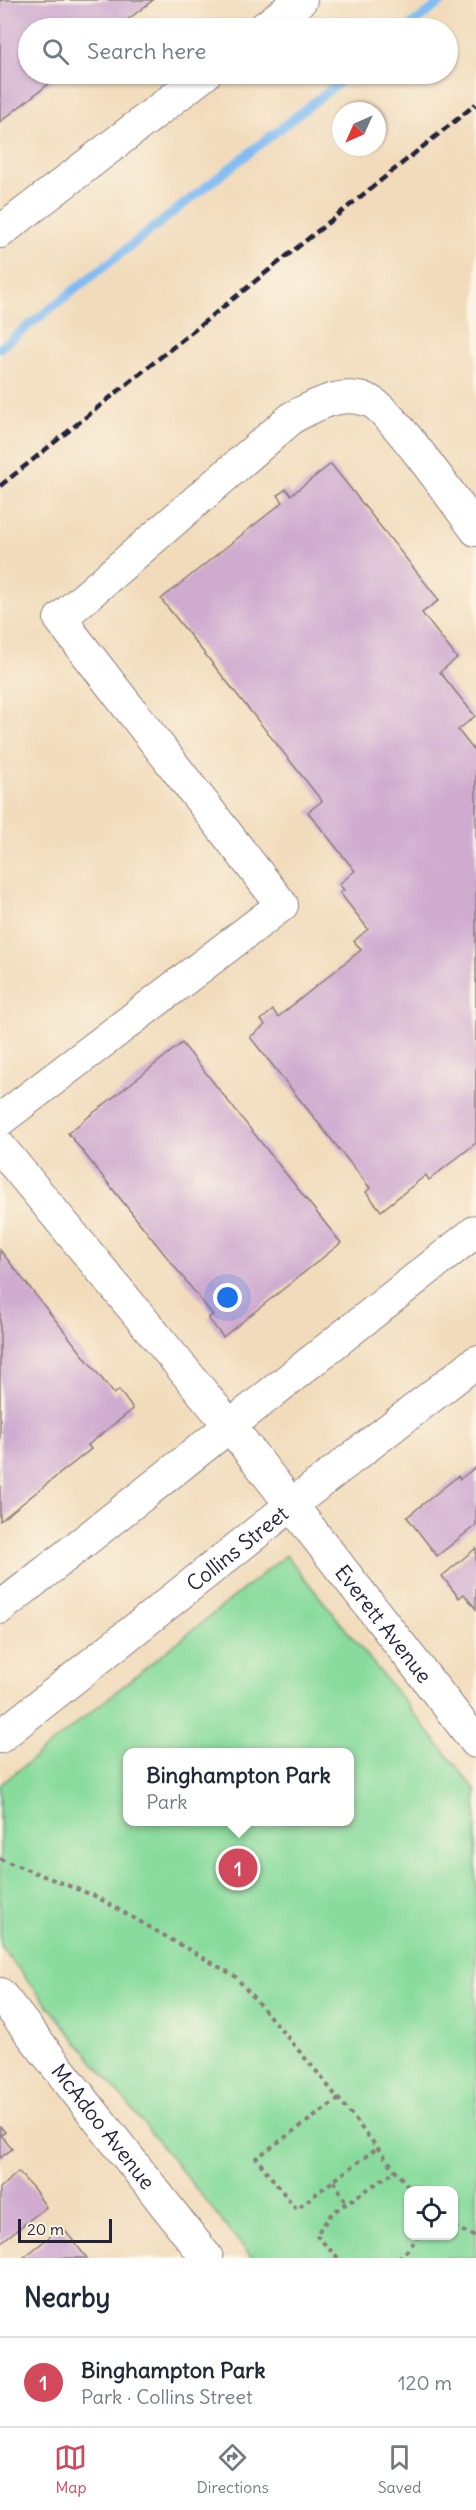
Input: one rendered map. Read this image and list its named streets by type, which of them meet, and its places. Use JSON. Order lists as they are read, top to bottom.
{
  "streets": {
    "street": ["Collins Street", "Everett Avenue", "McAdoo Avenue"]
  },
  "crossings": [
    ["Collins Street", "Everett Avenue"]
  ],
  "scale_bar": "20 m",
  "north": "bottom left",
  "page": {
    "search": "Search here",
    "popup": ["Binghampton Park", "Park"],
    "pins": "1",
    "scale": "20 m",
    "heading": "Nearby",
    "list": [
      {
        "mark": "1",
        "name": "Binghampton Park",
        "note": "Park · Collins Street",
        "value": "120 m"
      }
    ],
    "nav": ["Map", "Directions", "Saved"]
  }
}
